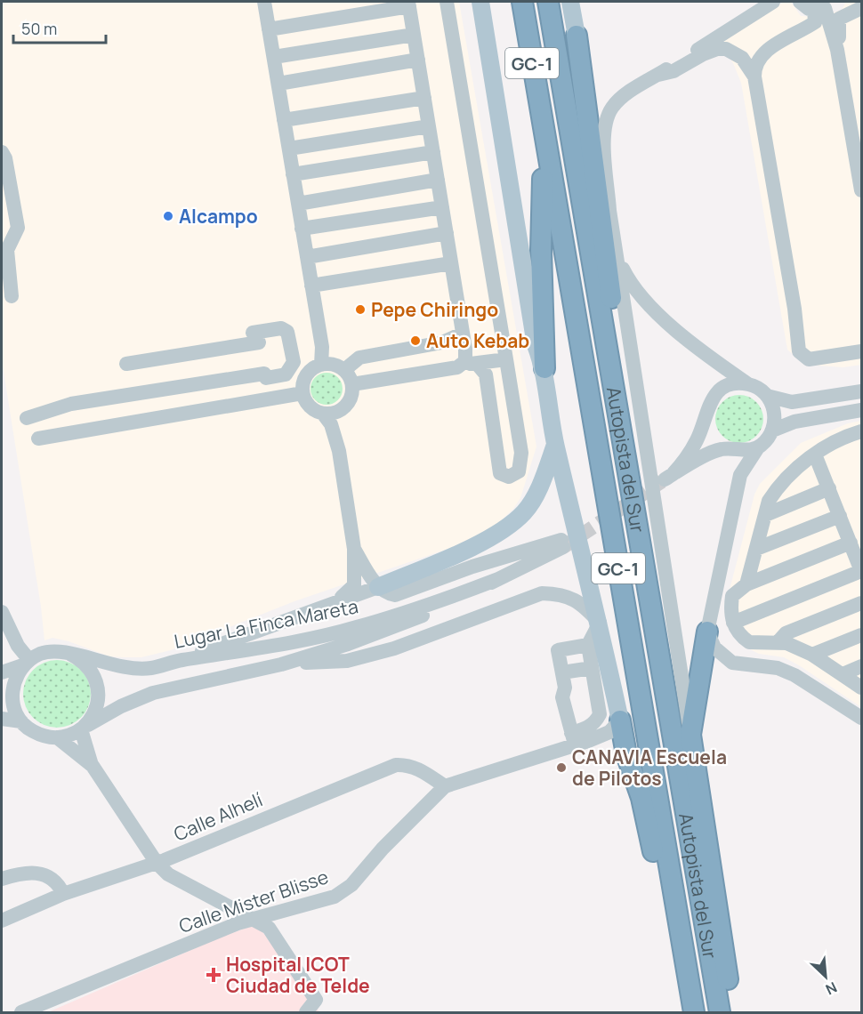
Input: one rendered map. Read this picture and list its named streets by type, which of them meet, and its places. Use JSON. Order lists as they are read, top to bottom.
{
  "streets": {
    "highway": ["GC-1", "Autopista del Sur"],
    "street": ["Lugar La Finca Mareta", "Calle Alhelí", "Calle Mister Blisse"]
  },
  "crossings": [
    ["Calle Alhelí", "Calle Mister Blisse"]
  ],
  "places": {
    "other": [
      "Alcampo",
      "Pepe Chiringo",
      "Auto Kebab",
      "CANAVIA Escuela de Pilotos"
    ],
    "health": ["Hospital ICOT Ciudad de Telde"]
  },
  "scale_bar": "50 m",
  "north": "bottom right"
}
